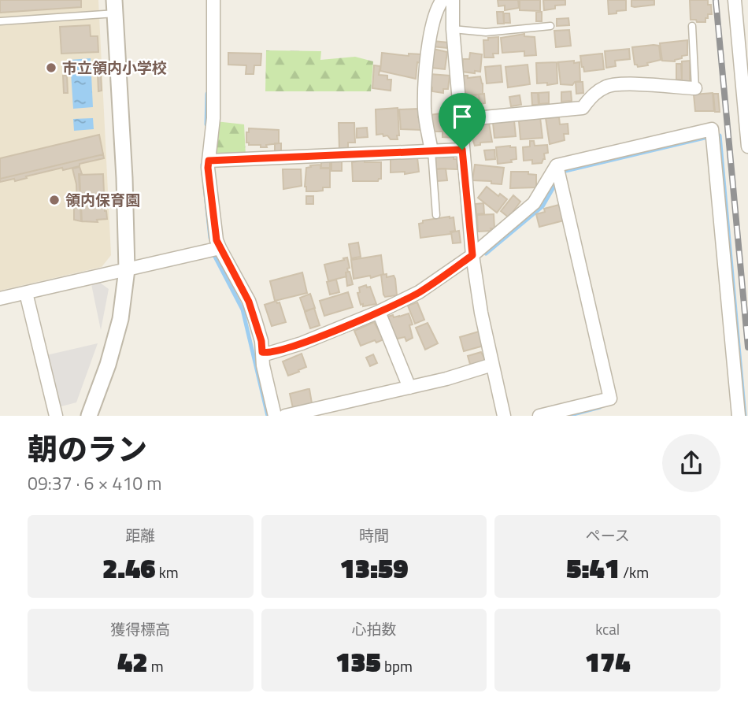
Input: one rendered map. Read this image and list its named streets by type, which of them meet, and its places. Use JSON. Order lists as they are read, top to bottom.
{
  "places": ["市立領内小学校", "領内保育園"],
  "page": {
    "heading": ["朝のラン", "09:37 · 6 × 410 m"],
    "stats": [
      ["距離", "2.46 km"],
      ["時間", "13:59"],
      ["ペース", "5:41 /km"],
      ["獲得標高", "42 m"],
      ["心拍数", "135 bpm"],
      ["kcal", "174"]
    ]
  }
}
